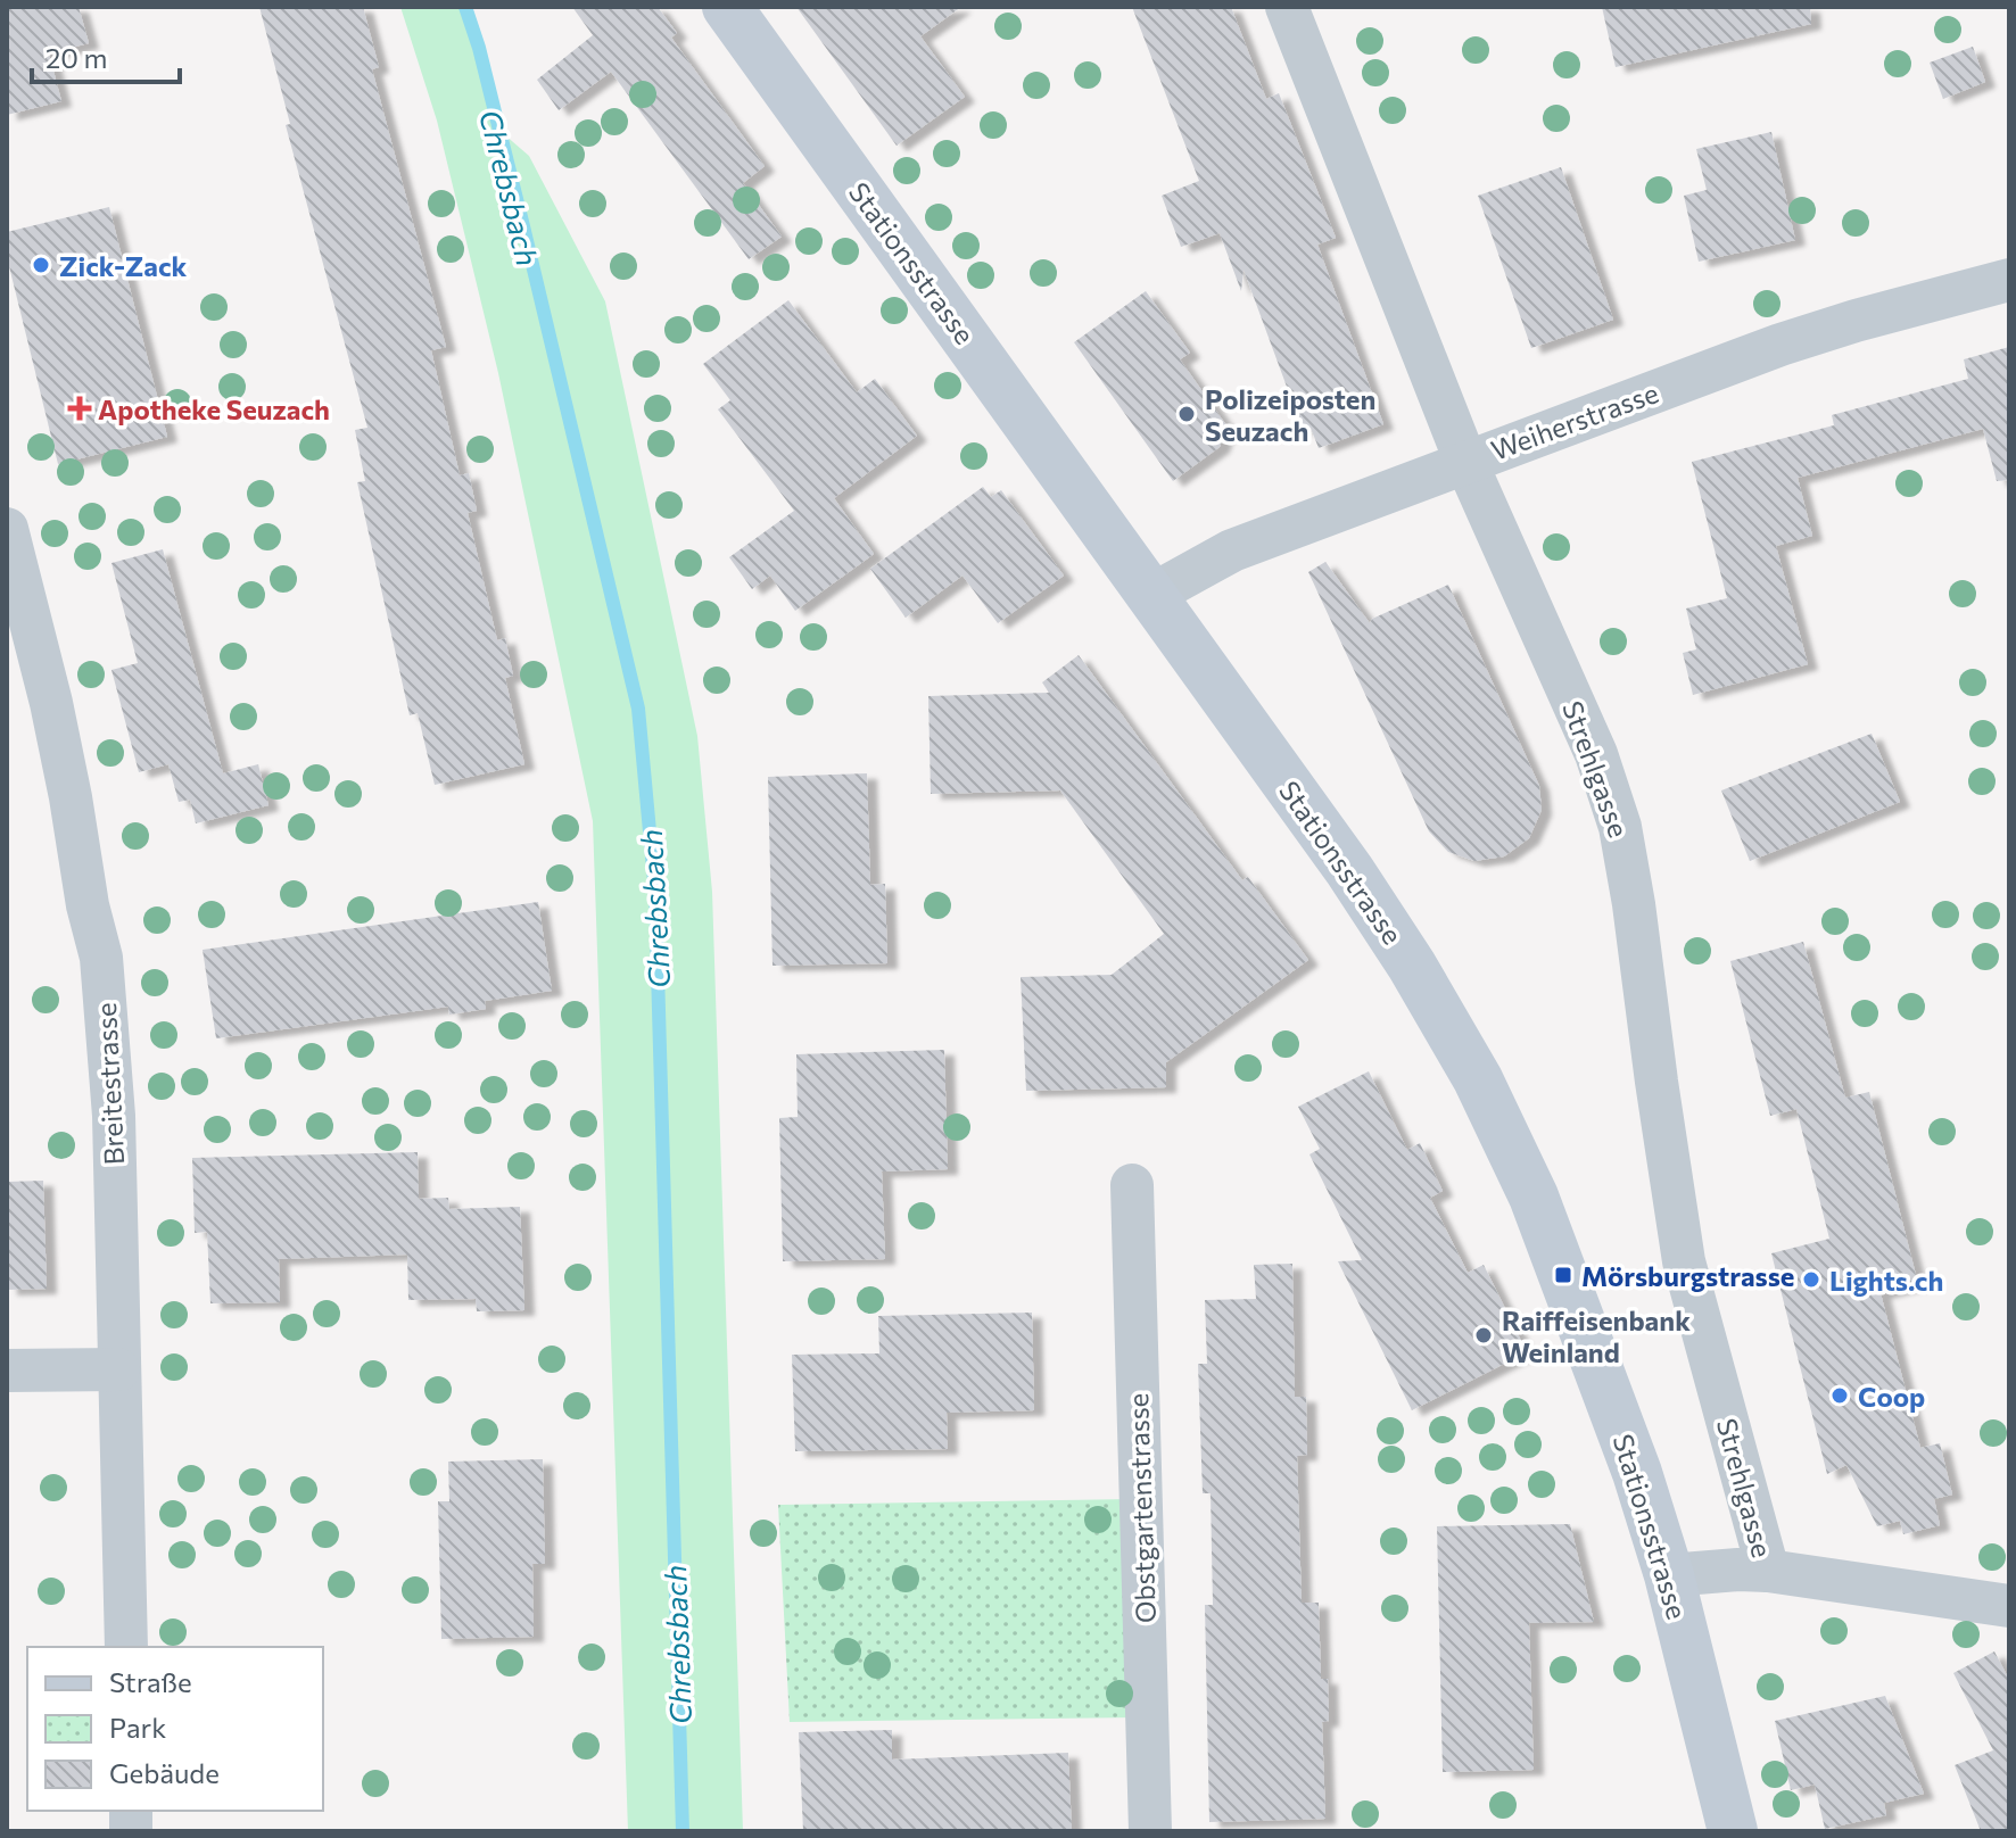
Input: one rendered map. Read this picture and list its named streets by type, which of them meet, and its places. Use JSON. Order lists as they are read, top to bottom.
{
  "streets": {
    "main road": ["Stationsstrasse"],
    "street": [
      "Weiherstrasse",
      "Strehlgasse",
      "Breitestrasse",
      "Obstgartenstrasse"
    ]
  },
  "crossings": [
    ["Stationsstrasse", "Weiherstrasse"],
    ["Weiherstrasse", "Strehlgasse"]
  ],
  "water": ["Chrebsbach"],
  "places": {
    "other": [
      "Zick-Zack",
      "Polizeiposten Seuzach",
      "Lights.ch",
      "Raiffeisenbank Weinland",
      "Coop"
    ],
    "health": ["Apotheke Seuzach"],
    "transit": ["Mörsburgstrasse"]
  },
  "legend": ["Straße", "Park", "Gebäude"],
  "scale_bar": "20 m"
}
